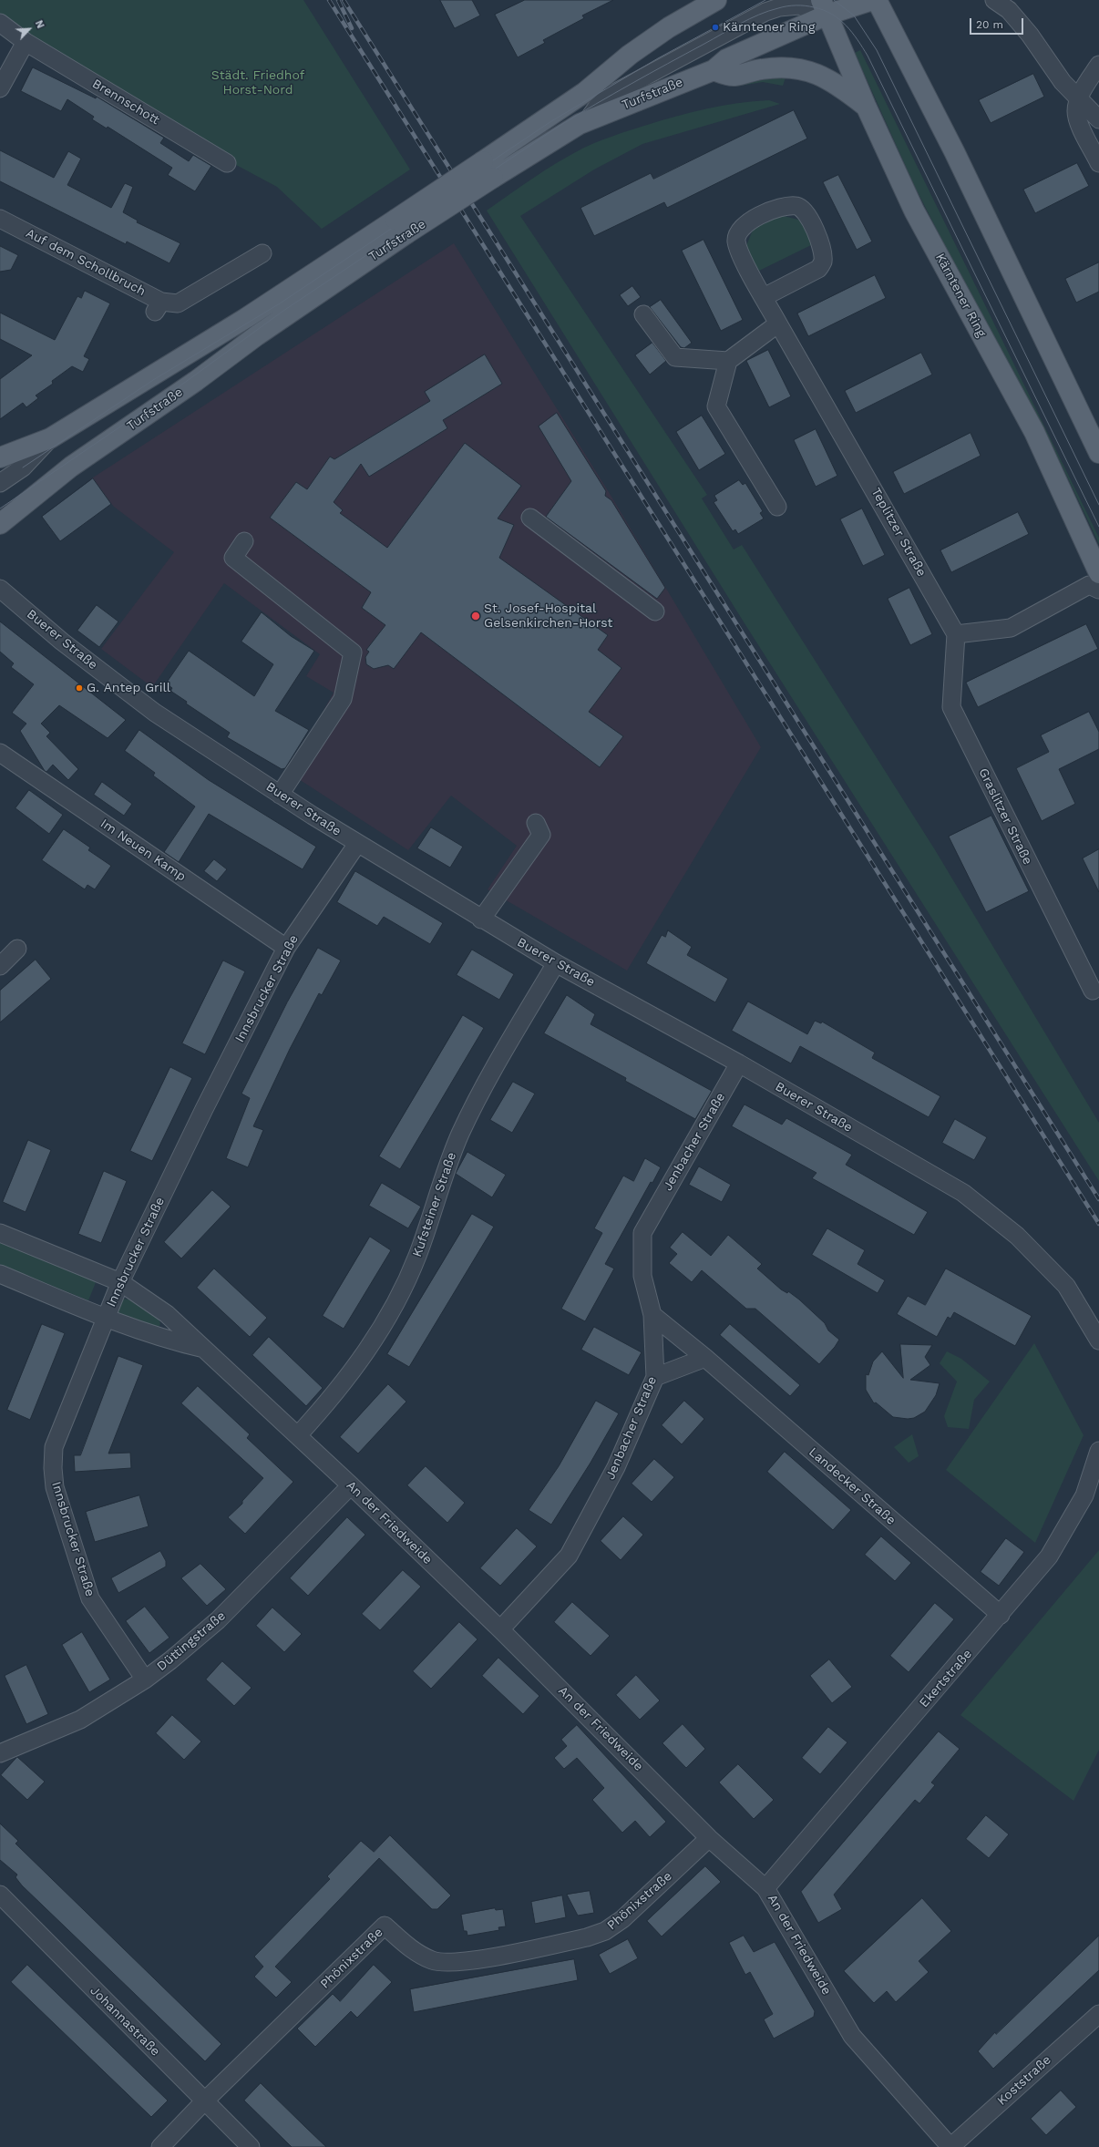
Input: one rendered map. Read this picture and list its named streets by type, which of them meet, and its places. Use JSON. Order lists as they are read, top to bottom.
{
  "streets": {
    "main road": ["Turfstraße", "Kärntener Ring"],
    "street": [
      "Brennschott",
      "Auf dem Schollbruch",
      "Teplitzer Straße",
      "Buerer Straße",
      "Graslitzer Straße",
      "Im Neuen Kamp",
      "Innsbrucker Straße",
      "Jenbacher Straße",
      "Kufsteiner Straße",
      "Landecker Straße",
      "An der Friedweide",
      "Düttingstraße",
      "Ekertstraße",
      "Phönixstraße",
      "Johannastraße",
      "Koststraße"
    ]
  },
  "crossings": [
    ["Turfstraße", "Kärntener Ring"],
    ["Teplitzer Straße", "Graslitzer Straße"],
    ["Buerer Straße", "Innsbrucker Straße"],
    ["Buerer Straße", "Jenbacher Straße"],
    ["Buerer Straße", "Kufsteiner Straße"],
    ["Im Neuen Kamp", "Innsbrucker Straße"],
    ["Innsbrucker Straße", "An der Friedweide"],
    ["Innsbrucker Straße", "Düttingstraße"],
    ["Jenbacher Straße", "Landecker Straße"],
    ["Jenbacher Straße", "An der Friedweide"],
    ["Kufsteiner Straße", "An der Friedweide"],
    ["Landecker Straße", "Ekertstraße"],
    ["An der Friedweide", "Düttingstraße"],
    ["An der Friedweide", "Ekertstraße"],
    ["An der Friedweide", "Phönixstraße"],
    ["An der Friedweide", "Koststraße"],
    ["Phönixstraße", "Johannastraße"]
  ],
  "parks": ["Städt. Friedhof Horst-Nord"],
  "places": ["Kärntener Ring", "St. Josef-Hospital Gelsenkirchen-Horst", "G. Antep Grill"],
  "scale_bar": "20 m",
  "north": "top right"
}
